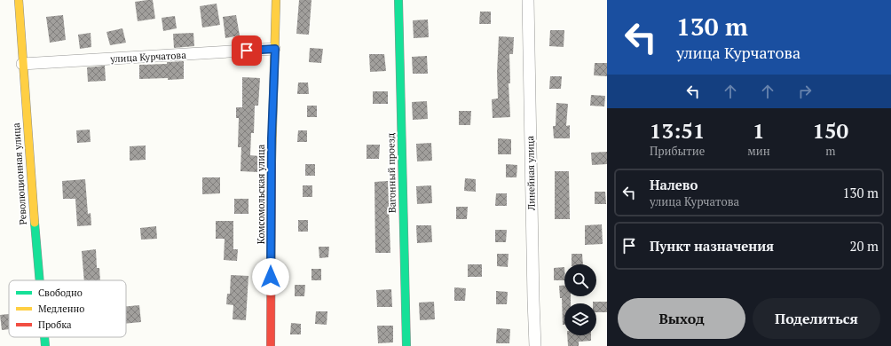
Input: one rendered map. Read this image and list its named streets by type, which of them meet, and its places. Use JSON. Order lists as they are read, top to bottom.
{
  "streets": {
    "street": [
      "улица Курчатова",
      "Вагонный проезд",
      "Линейная улица",
      "Революционная улица",
      "Комсомольская улица"
    ]
  },
  "crossings": [
    ["улица Курчатова", "Революционная улица"],
    ["улица Курчатова", "Комсомольская улица"]
  ],
  "legend": ["Свободно", "Медленно", "Пробка"],
  "page": {
    "turn": ["130 m", "улица Курчатова"],
    "eta": [
      "13:51",
      "Прибытие",
      "1",
      "мин",
      "150",
      "m"
    ],
    "list": [
      {
        "name": "Налево",
        "note": "улица Курчатова",
        "value": "130 m"
      },
      {
        "name": "Пункт назначения",
        "value": "20 m"
      }
    ],
    "buttons": ["Выход", "Поделиться"]
  }
}
